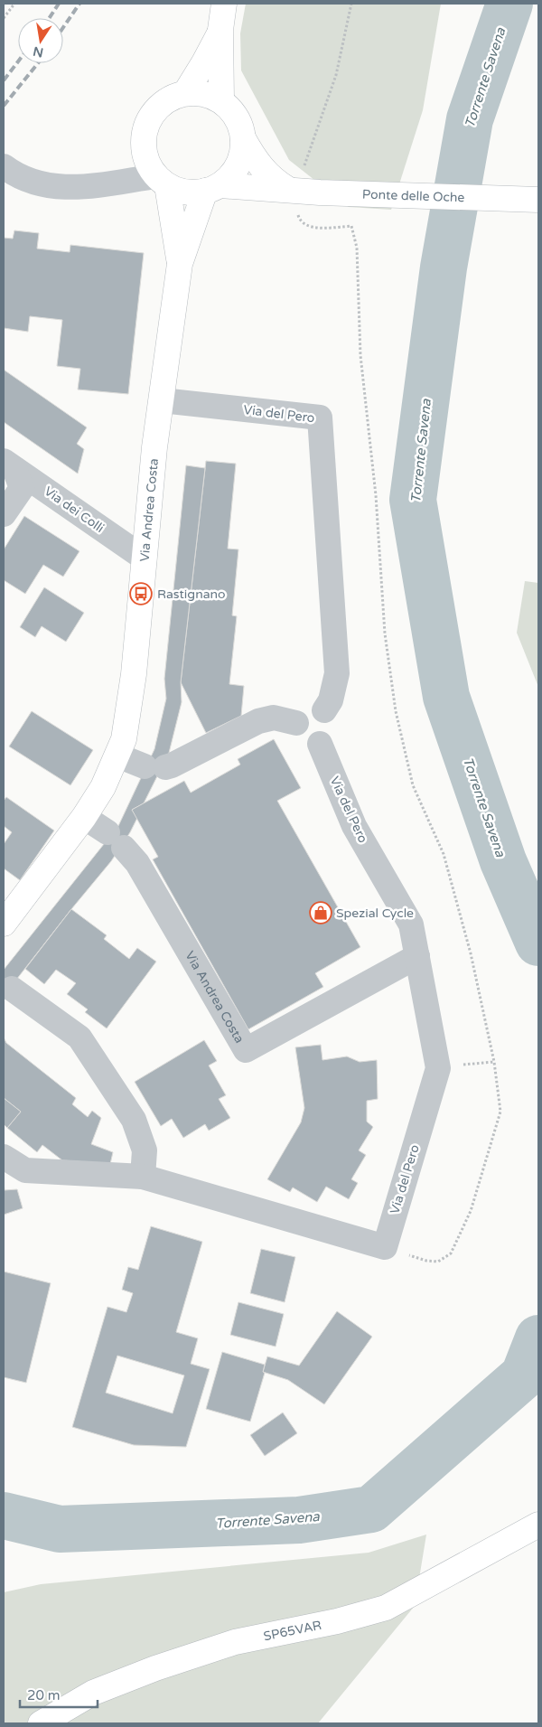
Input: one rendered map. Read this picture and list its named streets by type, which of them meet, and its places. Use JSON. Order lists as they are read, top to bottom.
{
  "streets": {
    "main road": ["Ponte delle Oche", "Via Andrea Costa", "SP65VAR"],
    "street": ["Via del Pero", "Via dei Colli"]
  },
  "crossings": [
    ["Ponte delle Oche", "Via Andrea Costa"],
    ["Via del Pero", "Via Andrea Costa"],
    ["Via dei Colli", "Via Andrea Costa"]
  ],
  "water": ["Torrente Savena"],
  "places": {
    "bus stop": ["Rastignano"],
    "shop": ["Spezial Cycle"]
  },
  "scale_bar": "20 m",
  "north": "bottom"
}
